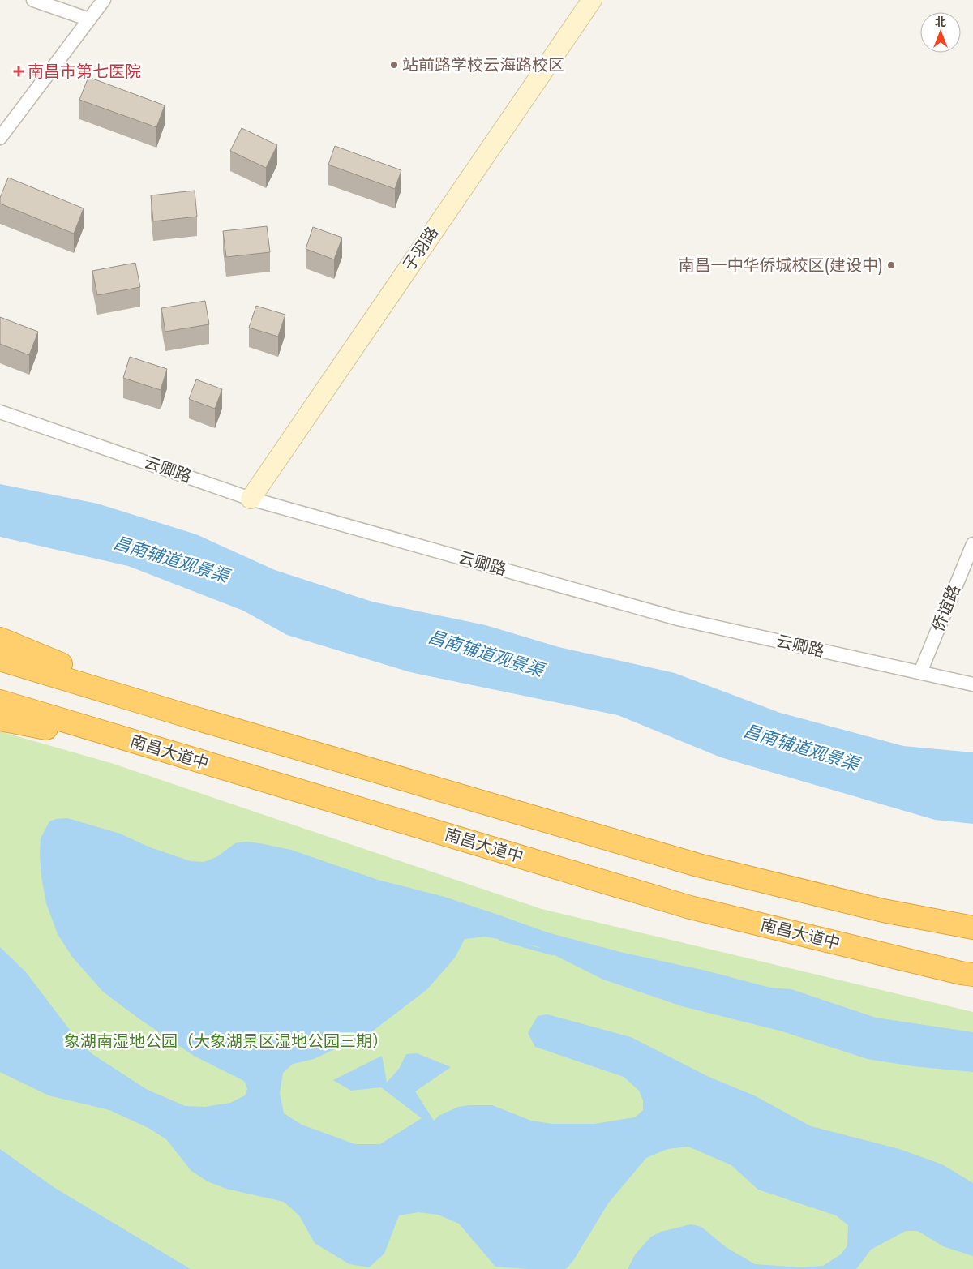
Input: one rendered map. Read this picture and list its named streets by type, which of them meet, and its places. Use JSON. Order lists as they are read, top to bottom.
{
  "streets": {
    "highway": ["南昌大道中"],
    "street": ["子羽路", "云卿路", "侨谊路"]
  },
  "crossings": [
    ["子羽路", "云卿路"],
    ["云卿路", "侨谊路"]
  ],
  "water": ["昌南辅道观景渠"],
  "parks": ["象湖南湿地公园（大象湖景区湿地公园三期）"],
  "places": {
    "other": ["站前路学校云海路校区", "南昌一中华侨城校区(建设中)"],
    "health": ["南昌市第七医院"]
  },
  "north": "top"
}
